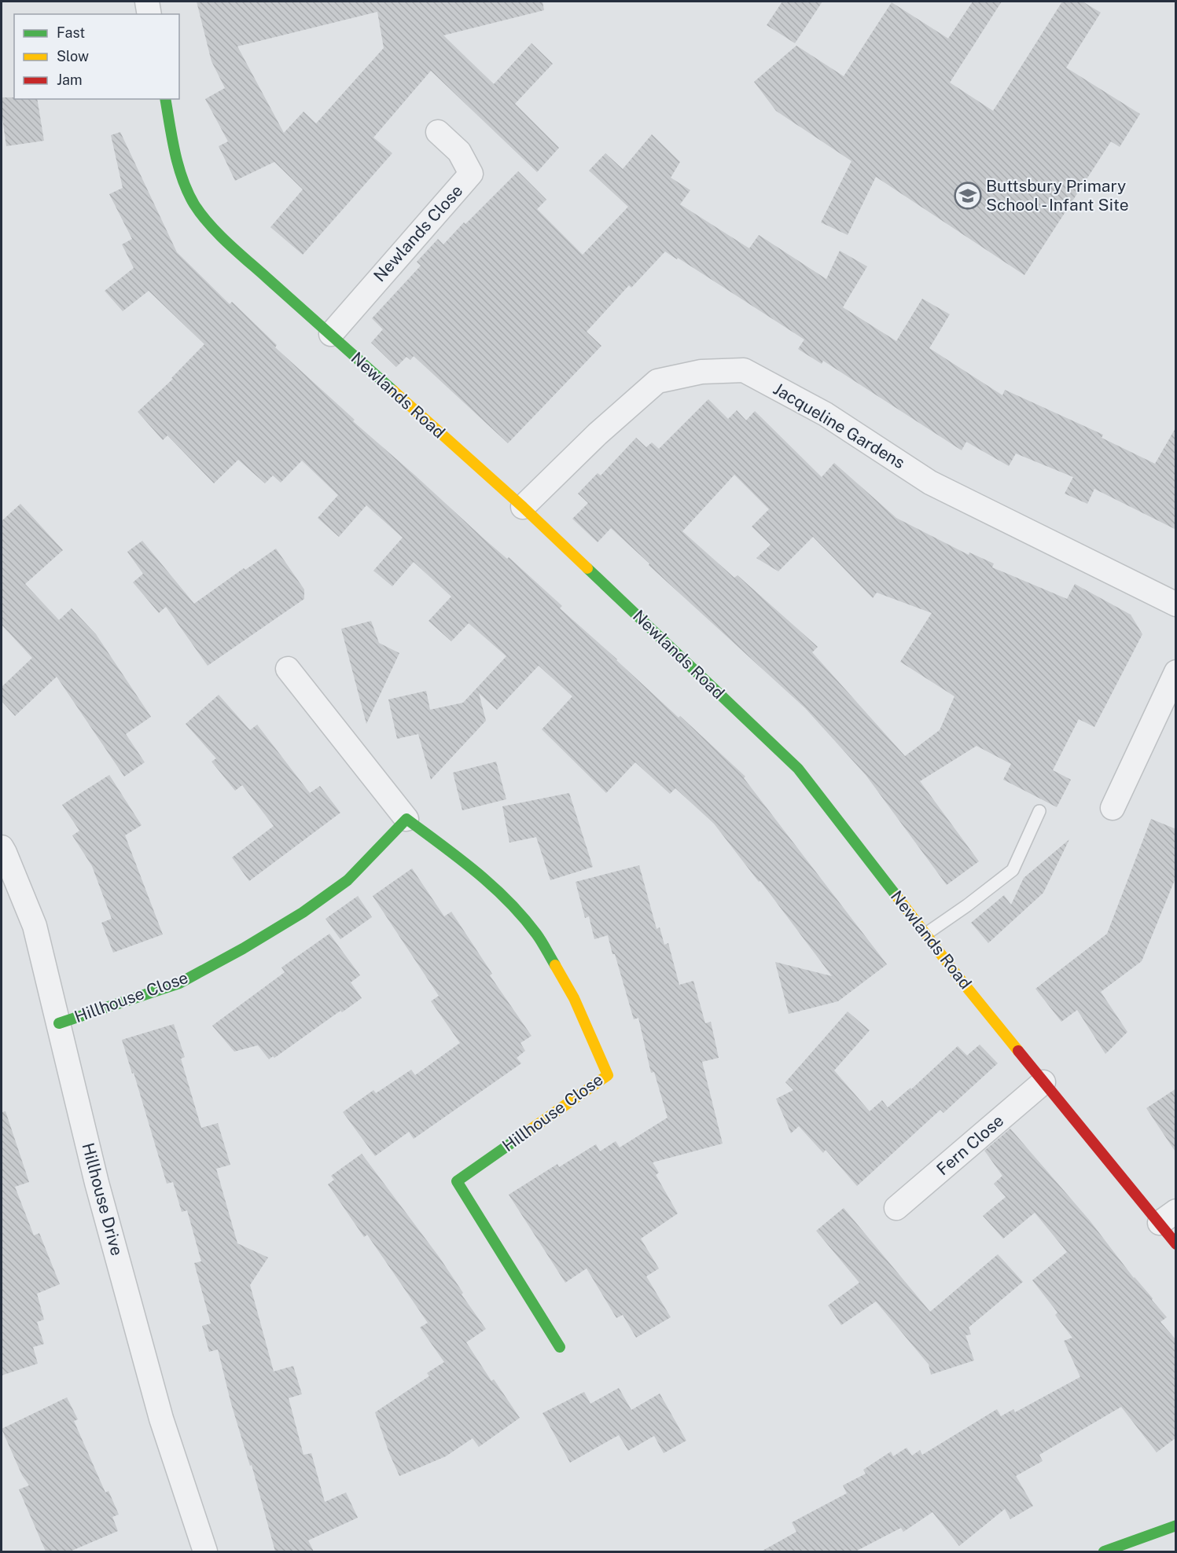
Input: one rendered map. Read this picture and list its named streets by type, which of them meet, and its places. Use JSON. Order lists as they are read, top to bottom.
{
  "streets": {
    "street": [
      "Newlands Close",
      "Newlands Road",
      "Jacqueline Gardens",
      "Hillhouse Close",
      "Fern Close",
      "Hillhouse Drive"
    ]
  },
  "crossings": [
    ["Newlands Close", "Newlands Road"],
    ["Newlands Road", "Jacqueline Gardens"],
    ["Newlands Road", "Fern Close"],
    ["Hillhouse Close", "Hillhouse Drive"]
  ],
  "places": {
    "school or university": ["Buttsbury Primary School - Infant Site"]
  },
  "legend": ["Fast", "Slow", "Jam"]
}
